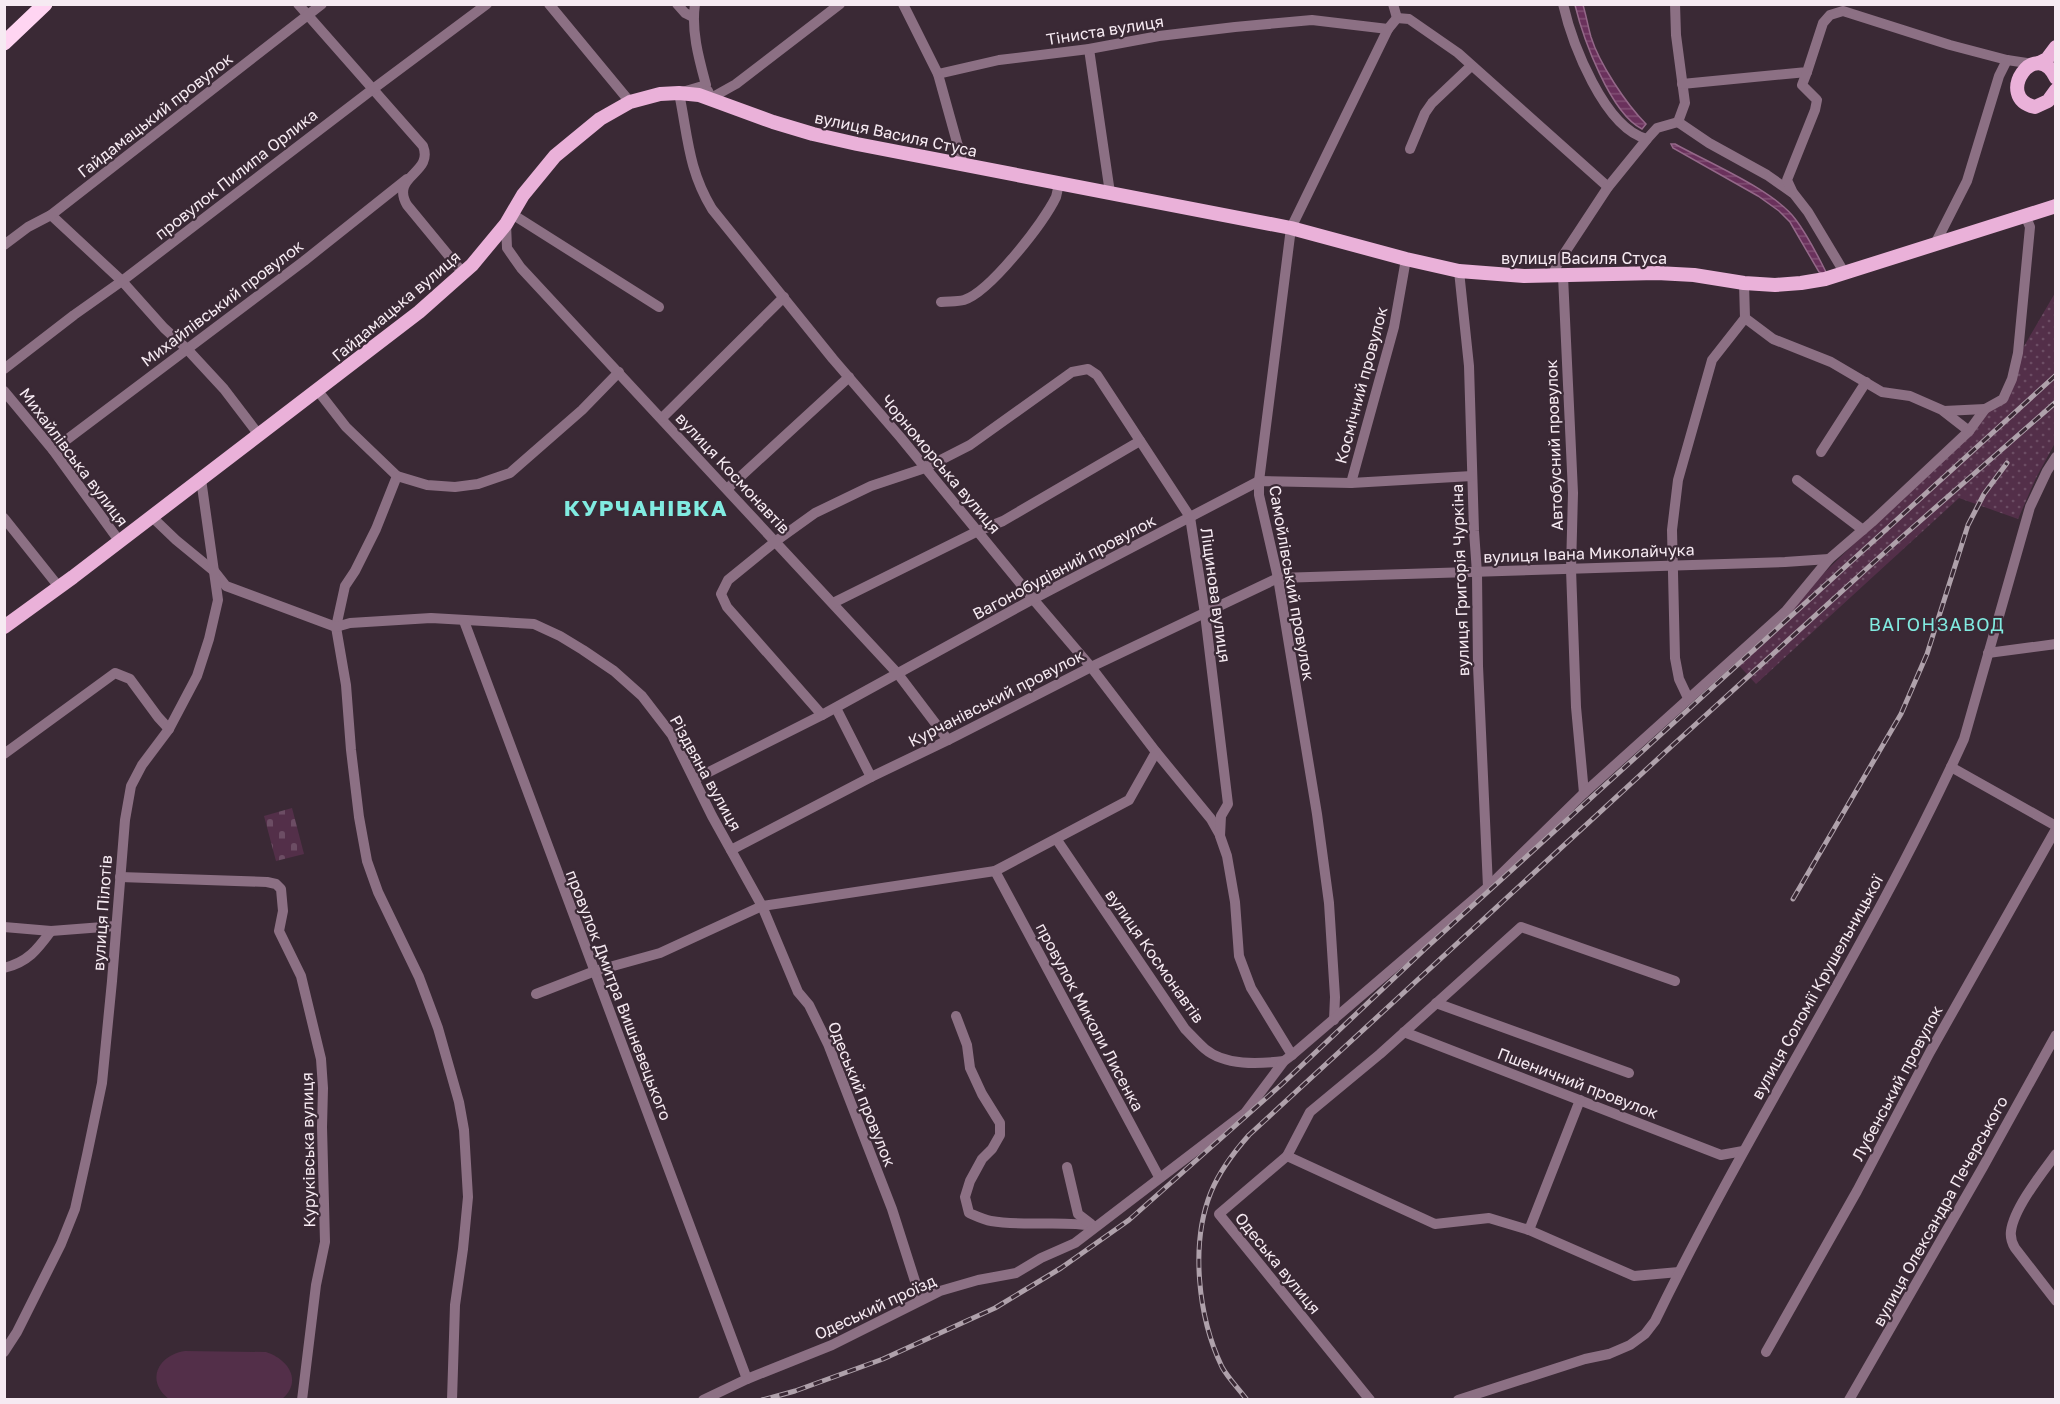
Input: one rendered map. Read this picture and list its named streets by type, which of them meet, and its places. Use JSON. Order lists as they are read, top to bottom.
{
  "streets": {
    "main road": ["вулиця Василя Стуса", "Гайдамацька вулиця"],
    "street": [
      "Тіниста вулиця",
      "Гайдамацький провулок",
      "провулок Пилипа Орлика",
      "Михайлівський провулок",
      "Космічний провулок",
      "Автобусний провулок",
      "Михайлівська вулиця",
      "Чорноморська вулиця",
      "вулиця Космонавтів",
      "вулиця Івана Миколайчука",
      "Вагонобудівний провулок",
      "вулиця Григорія Чуркіна",
      "Самойлівський провулок",
      "Ліщинова вулиця",
      "Курчанівський провулок",
      "Різдвяна вулиця",
      "вулиця Пілотів",
      "вулиця Соломії Крушельницької",
      "провулок Дмитра Вишневецького",
      "провулок Миколи Лисенка",
      "Пшеничний провулок",
      "Лубенський провулок",
      "Одеський провулок",
      "Куруківська вулиця",
      "вулиця Олександра Печерського",
      "Одеська вулиця",
      "Одеський проїзд"
    ]
  },
  "crossings": [
    ["Тіниста вулиця", "Самойлівський провулок"],
    ["вулиця Василя Стуса", "Гайдамацька вулиця"],
    ["вулиця Василя Стуса", "Космічний провулок"],
    ["вулиця Василя Стуса", "Автобусний провулок"],
    ["вулиця Василя Стуса", "Чорноморська вулиця"],
    ["вулиця Василя Стуса", "вулиця Григорія Чуркіна"],
    ["вулиця Василя Стуса", "Самойлівський провулок"],
    ["вулиця Василя Стуса", "Одеський проїзд"],
    ["Михайлівський провулок", "Михайлівська вулиця"],
    ["Гайдамацька вулиця", "Михайлівська вулиця"],
    ["Гайдамацька вулиця", "Чорноморська вулиця"],
    ["Гайдамацька вулиця", "вулиця Космонавтів"],
    ["Гайдамацька вулиця", "вулиця Пілотів"],
    ["Космічний провулок", "Вагонобудівний провулок"],
    ["Автобусний провулок", "вулиця Івана Миколайчука"],
    ["Автобусний провулок", "Одеський проїзд"],
    ["Чорноморська вулиця", "Вагонобудівний провулок"],
    ["Чорноморська вулиця", "Ліщинова вулиця"],
    ["Чорноморська вулиця", "Курчанівський провулок"],
    ["вулиця Космонавтів", "Вагонобудівний провулок"],
    ["вулиця Космонавтів", "Ліщинова вулиця"],
    ["вулиця Космонавтів", "Курчанівський провулок"],
    ["вулиця Космонавтів", "Одеський проїзд"],
    ["вулиця Івана Миколайчука", "вулиця Григорія Чуркіна"],
    ["вулиця Івана Миколайчука", "Самойлівський провулок"],
    ["вулиця Івана Миколайчука", "Курчанівський провулок"],
    ["вулиця Івана Миколайчука", "Одеський проїзд"],
    ["Вагонобудівний провулок", "вулиця Григорія Чуркіна"],
    ["Вагонобудівний провулок", "Самойлівський провулок"],
    ["Вагонобудівний провулок", "Ліщинова вулиця"],
    ["Вагонобудівний провулок", "Різдвяна вулиця"],
    ["вулиця Григорія Чуркіна", "Одеський проїзд"],
    ["Самойлівський провулок", "Курчанівський провулок"],
    ["Самойлівський провулок", "Одеський проїзд"],
    ["Ліщинова вулиця", "Курчанівський провулок"],
    ["Ліщинова вулиця", "Одеський проїзд"],
    ["Курчанівський провулок", "Різдвяна вулиця"],
    ["Різдвяна вулиця", "провулок Дмитра Вишневецького"],
    ["Різдвяна вулиця", "Одеський провулок"],
    ["вулиця Пілотів", "Куруківська вулиця"],
    ["вулиця Соломії Крушельницької", "Пшеничний провулок"],
    ["провулок Дмитра Вишневецького", "Одеський проїзд"],
    ["провулок Миколи Лисенка", "Одеський проїзд"],
    ["Пшеничний провулок", "Одеська вулиця"],
    ["Одеський провулок", "Одеський проїзд"]
  ],
  "districts": ["КУРЧАНІВКА", "ВАГОНЗАВОД"]
}
